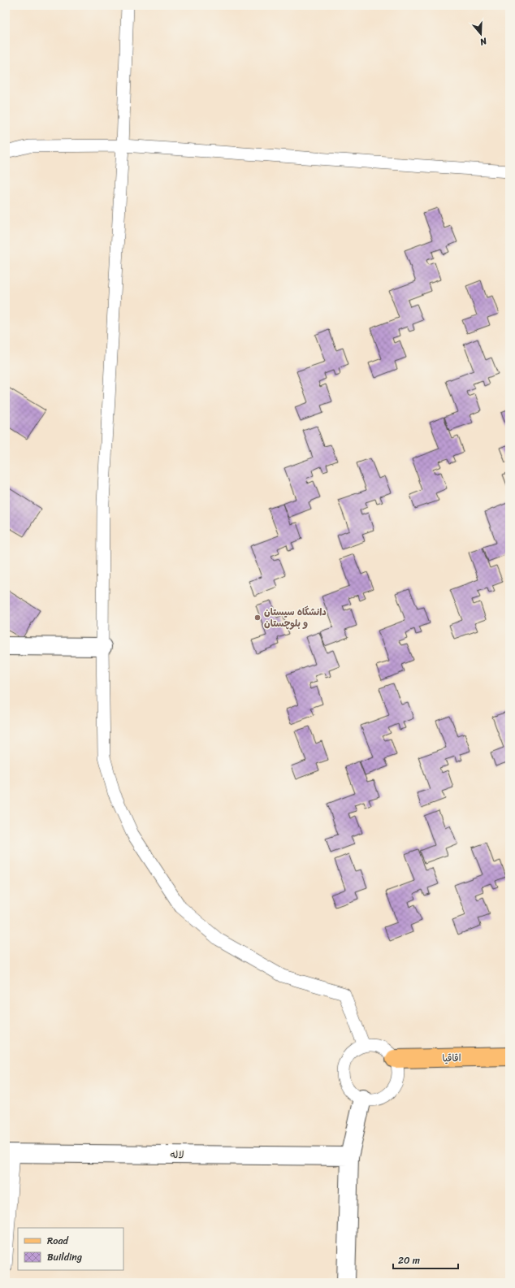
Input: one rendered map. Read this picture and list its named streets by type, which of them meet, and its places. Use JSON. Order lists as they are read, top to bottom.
{
  "streets": {
    "main road": ["اقاقیا"],
    "street": ["لاله"]
  },
  "places": ["دانشگاه سیستان و بلوچستان"],
  "legend": ["Road", "Building"],
  "scale_bar": "20 m",
  "north": "bottom"
}
